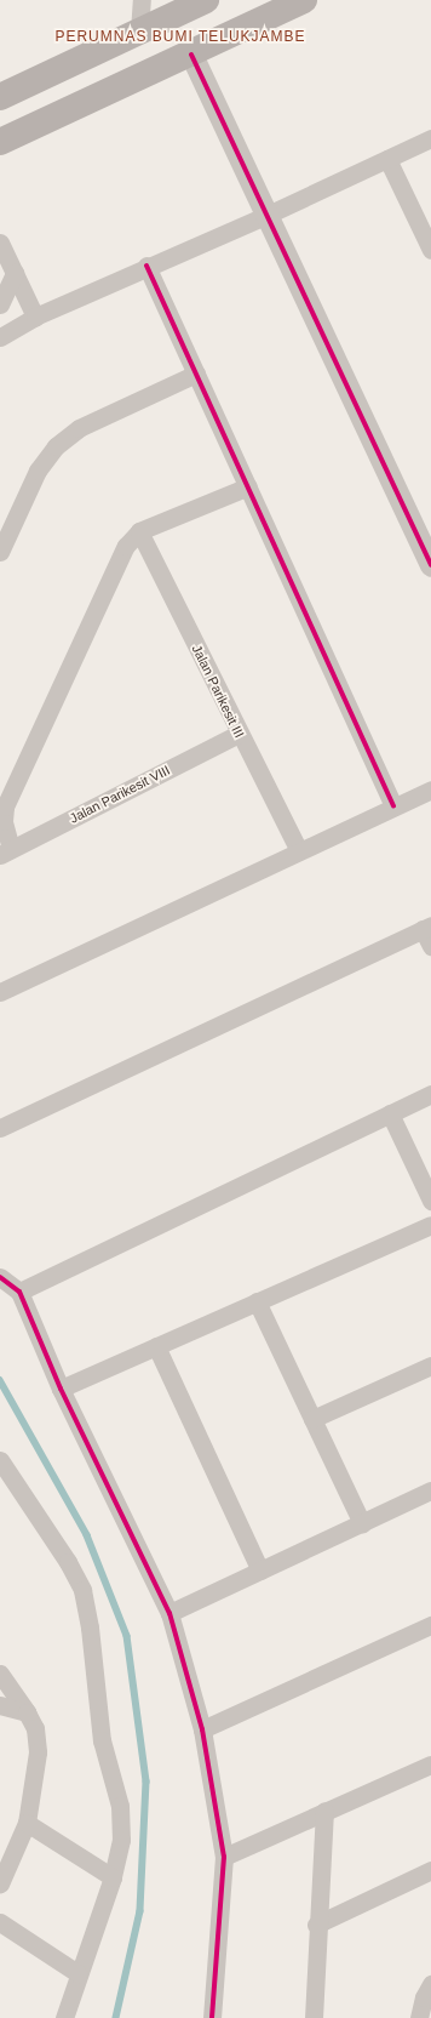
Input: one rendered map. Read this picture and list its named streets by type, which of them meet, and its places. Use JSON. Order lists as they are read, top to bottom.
{
  "streets": {
    "street": ["Jalan Parikesit III", "Jalan Parikesit VIII"]
  },
  "crossings": [
    ["Jalan Parikesit III", "Jalan Parikesit VIII"]
  ],
  "districts": ["PERUMNAS BUMI TELUKJAMBE"]
}
